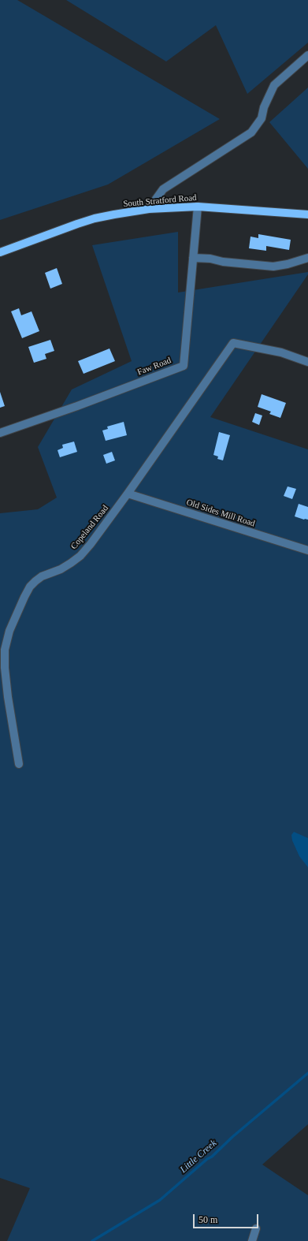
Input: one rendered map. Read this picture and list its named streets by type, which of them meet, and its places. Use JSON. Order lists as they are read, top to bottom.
{
  "streets": {
    "main road": ["South Stratford Road"],
    "street": ["Faw Road", "Old Sides Mill Road", "Copeland Road"]
  },
  "crossings": [
    ["South Stratford Road", "Faw Road"],
    ["Old Sides Mill Road", "Copeland Road"]
  ],
  "water": ["Little Creek"],
  "scale_bar": "50 m"
}
